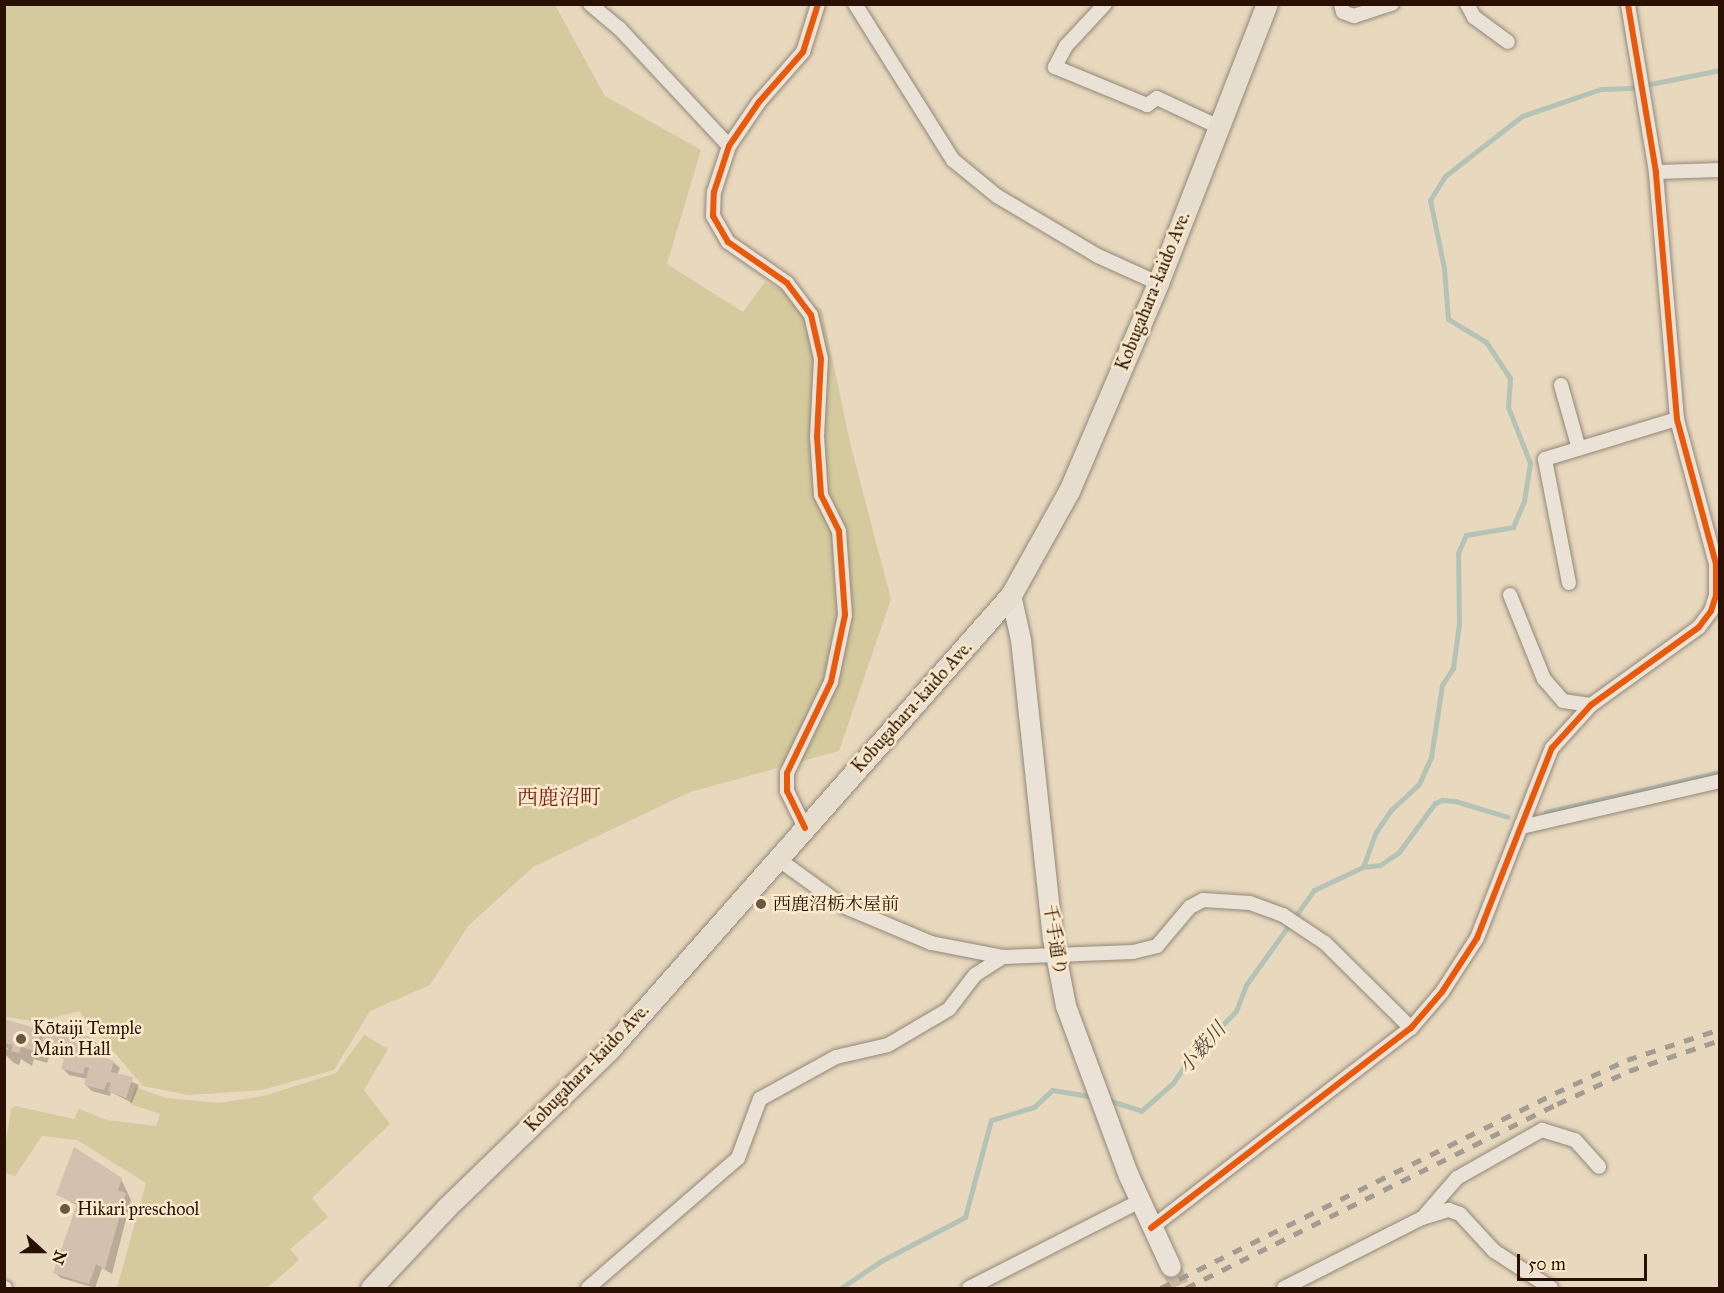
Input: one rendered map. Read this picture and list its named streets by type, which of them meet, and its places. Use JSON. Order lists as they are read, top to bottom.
{
  "streets": {
    "main road": ["Kobugahara-kaido Ave."],
    "street": ["千手通り"]
  },
  "crossings": [
    ["Kobugahara-kaido Ave.", "千手通り"]
  ],
  "districts": ["西鹿沼町"],
  "water": ["小薮川"],
  "places": ["西鹿沼栃木屋前", "Kōtaiji Temple Main Hall", "Hikari preschool"],
  "scale_bar": "50 m",
  "north": "right"
}
